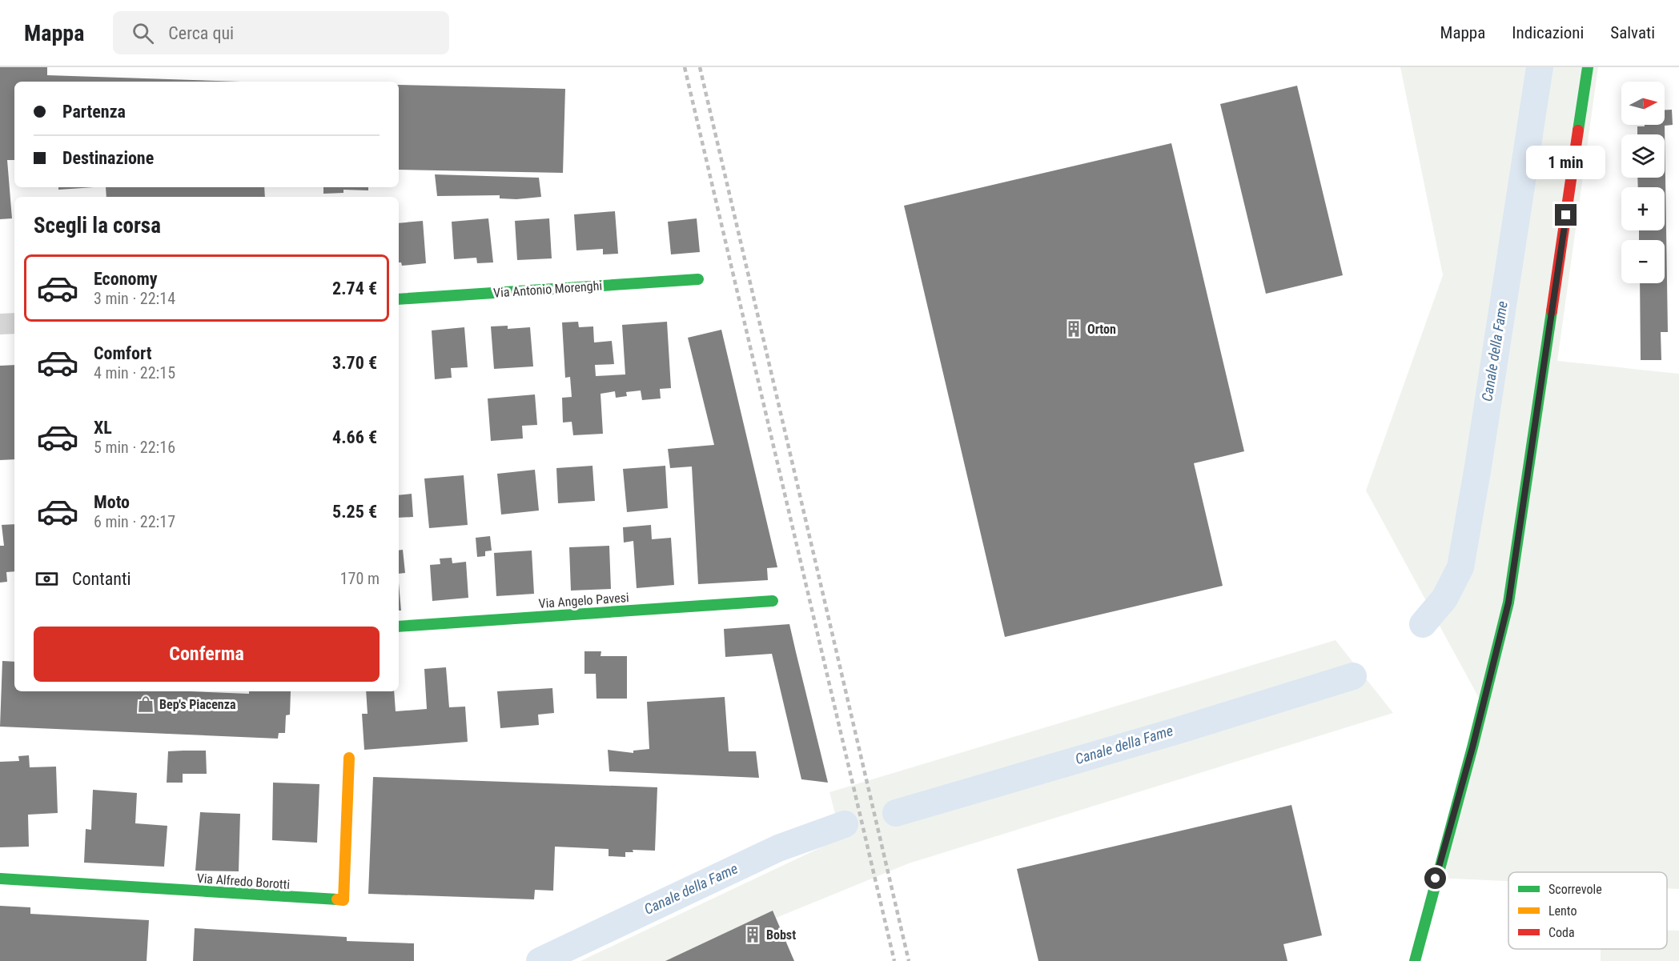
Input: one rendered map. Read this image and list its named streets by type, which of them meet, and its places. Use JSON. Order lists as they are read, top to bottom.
{
  "streets": {
    "street": ["Via Antonio Morenghi", "Via Angelo Pavesi", "Via Alfredo Borotti"]
  },
  "water": ["Canale della Fame"],
  "places": {
    "building": ["Orton", "Bobst"],
    "shop": ["Bep's Piacenza"]
  },
  "legend": ["Scorrevole", "Lento", "Coda"],
  "north": "right",
  "page": {
    "header": "Mappa",
    "search": "Cerca qui",
    "nav": ["Mappa", "Indicazioni", "Salvati"],
    "map_buttons": ["+", "−"],
    "banner": ["Partenza", "Destinazione"],
    "bubble": "1 min",
    "heading": "Scegli la corsa",
    "list": [
      {
        "name": "Economy",
        "note": "3 min · 22:14",
        "value": "2.74 €"
      },
      {
        "name": "Comfort",
        "note": "4 min · 22:15",
        "value": "3.70 €"
      },
      {
        "name": "XL",
        "note": "5 min · 22:16",
        "value": "4.66 €"
      },
      {
        "name": "Moto",
        "note": "6 min · 22:17",
        "value": "5.25 €"
      }
    ],
    "pay": ["Contanti", "170 m"],
    "buttons": "Conferma"
  }
}
